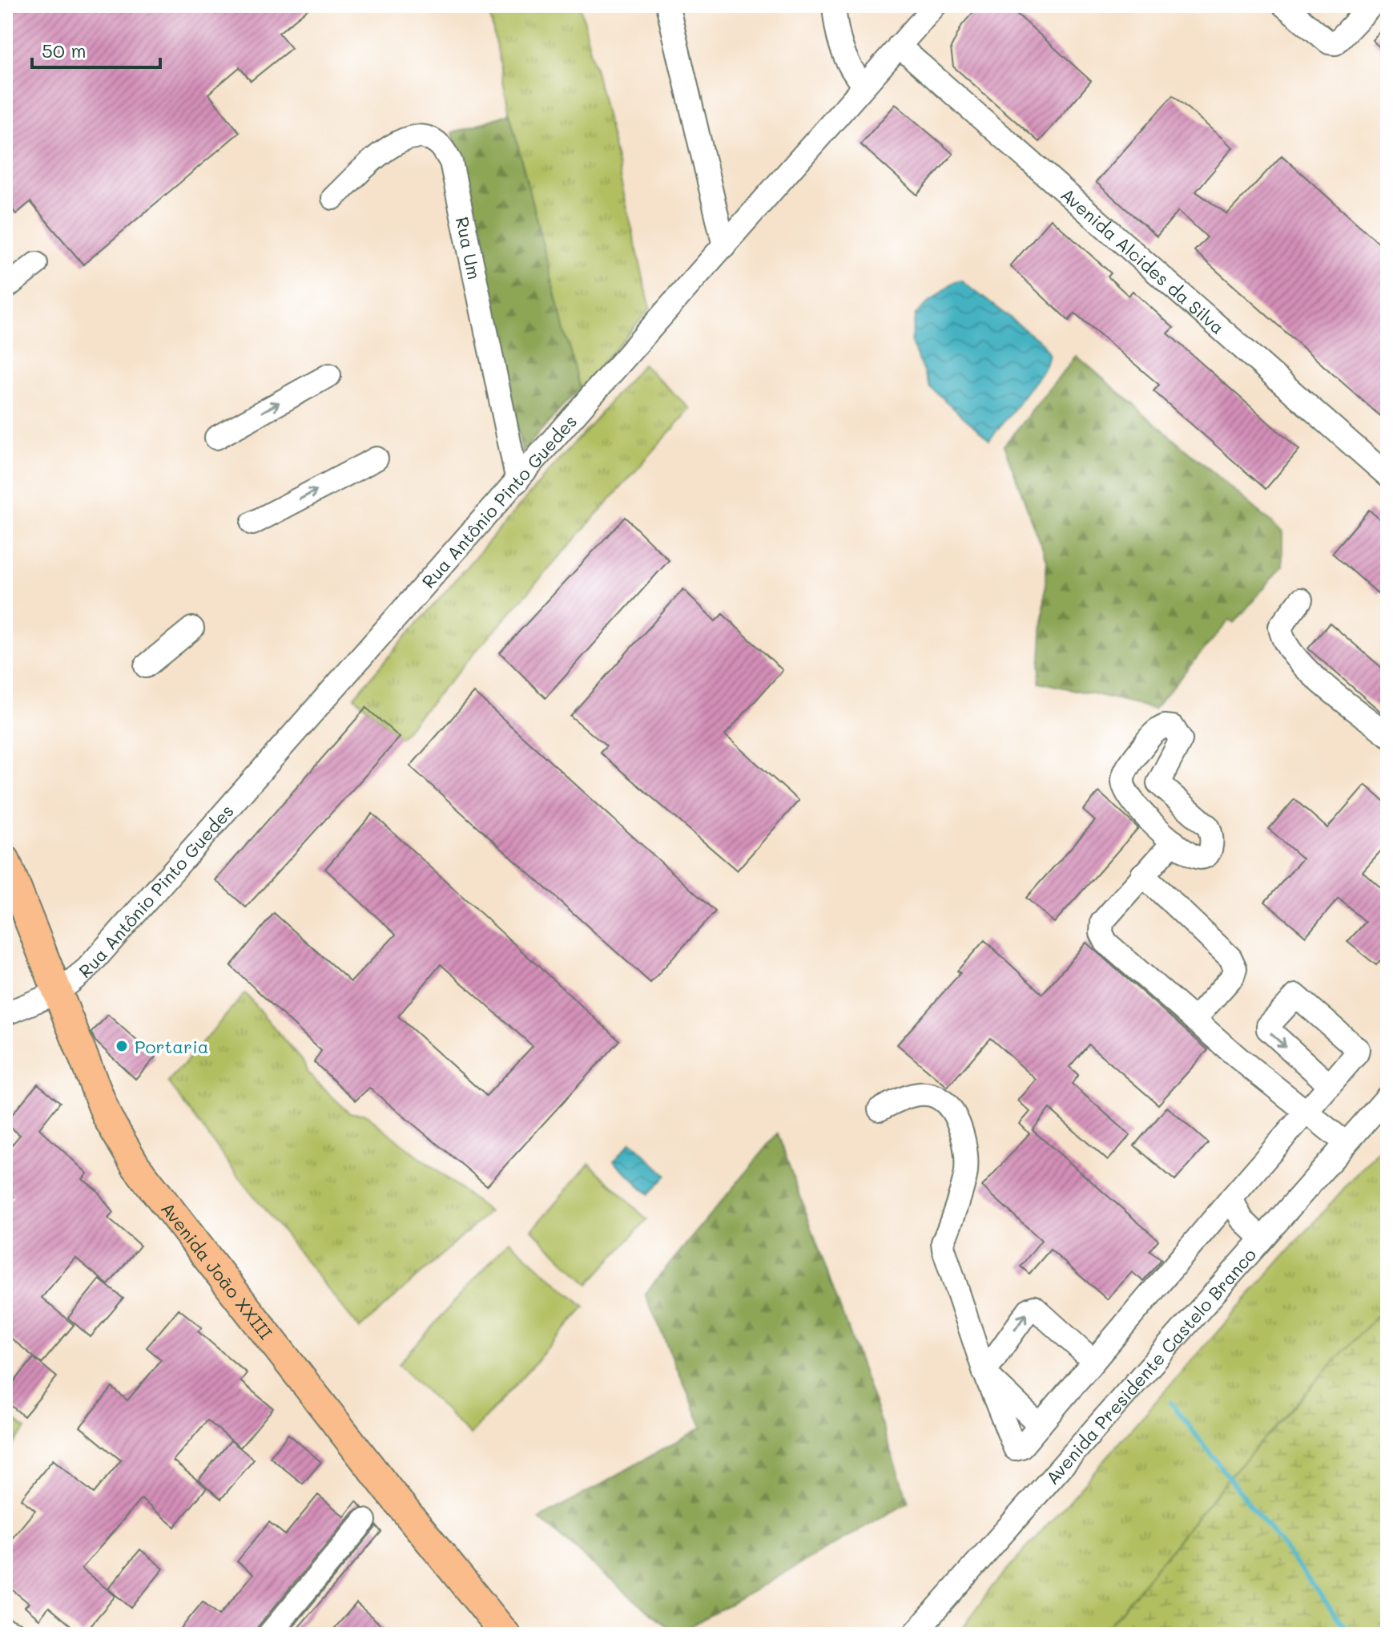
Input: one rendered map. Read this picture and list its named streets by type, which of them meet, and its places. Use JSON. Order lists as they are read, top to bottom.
{
  "streets": {
    "main road": ["Avenida João XXIII"],
    "street": [
      "Rua Um",
      "Avenida Alcides da Silva",
      "Rua Antônio Pinto Guedes",
      "Avenida Presidente Castelo Branco"
    ]
  },
  "crossings": [
    ["Rua Um", "Rua Antônio Pinto Guedes"],
    ["Avenida Alcides da Silva", "Rua Antônio Pinto Guedes"],
    ["Rua Antônio Pinto Guedes", "Avenida João XXIII"]
  ],
  "places": ["Portaria"],
  "scale_bar": "50 m"
}
